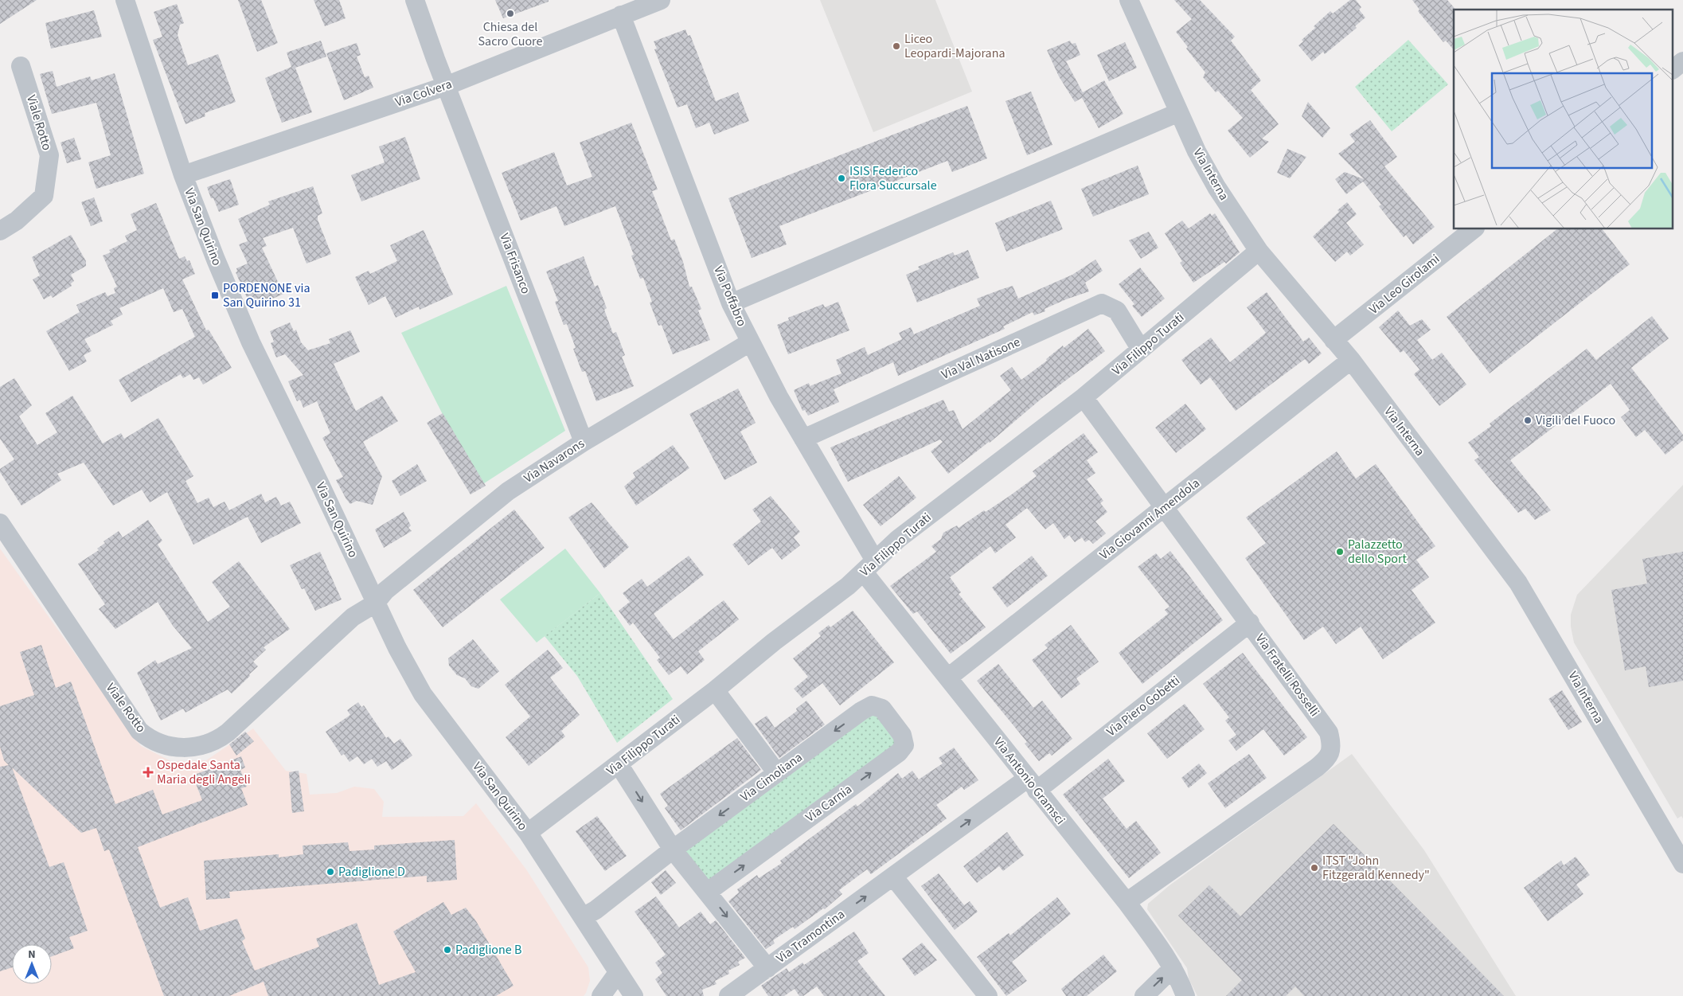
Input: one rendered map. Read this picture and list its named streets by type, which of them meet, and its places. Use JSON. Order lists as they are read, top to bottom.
{
  "streets": {
    "street": [
      "Via Colvera",
      "Viale Rotto",
      "Via Interna",
      "Via San Quirino",
      "Via Frisanco",
      "Via Leo Girolami",
      "Via Poffabro",
      "Via Filippo Turati",
      "Via Val Natisone",
      "Via Navarons",
      "Via Giovanni Amendola",
      "Via Fratelli Rosselli",
      "Via Piero Gobetti",
      "Via Cimoliana",
      "Via Antonio Gramsci",
      "Via Carnia",
      "Via Tramontina"
    ]
  },
  "crossings": [
    ["Via Colvera", "Via San Quirino"],
    ["Via Colvera", "Via Frisanco"],
    ["Via Colvera", "Via Poffabro"],
    ["Viale Rotto", "Via San Quirino"],
    ["Viale Rotto", "Via Navarons"],
    ["Via Interna", "Via Leo Girolami"],
    ["Via Interna", "Via Filippo Turati"],
    ["Via Interna", "Via Giovanni Amendola"],
    ["Via San Quirino", "Via Filippo Turati"],
    ["Via San Quirino", "Via Navarons"],
    ["Via San Quirino", "Via Cimoliana"],
    ["Via Frisanco", "Via Navarons"],
    ["Via Poffabro", "Via Filippo Turati"],
    ["Via Poffabro", "Via Val Natisone"],
    ["Via Poffabro", "Via Navarons"],
    ["Via Poffabro", "Via Antonio Gramsci"],
    ["Via Filippo Turati", "Via Val Natisone"],
    ["Via Filippo Turati", "Via Fratelli Rosselli"],
    ["Via Filippo Turati", "Via Antonio Gramsci"],
    ["Via Giovanni Amendola", "Via Fratelli Rosselli"],
    ["Via Giovanni Amendola", "Via Antonio Gramsci"],
    ["Via Fratelli Rosselli", "Via Piero Gobetti"],
    ["Via Fratelli Rosselli", "Via Antonio Gramsci"],
    ["Via Piero Gobetti", "Via Antonio Gramsci"],
    ["Via Piero Gobetti", "Via Tramontina"],
    ["Via Cimoliana", "Via Carnia"],
    ["Via Antonio Gramsci", "Via Tramontina"]
  ],
  "one_way": ["Via Cimoliana", "Via Carnia", "Via Tramontina"],
  "places": {
    "other": [
      "Chiesa del Sacro Cuore",
      "Liceo Leopardi-Majorana",
      "ISIS Federico Flora Succursale",
      "Vigili del Fuoco",
      "Palazzetto dello Sport",
      "ITST \"John Fitzgerald Kennedy\"",
      "Padiglione D",
      "Padiglione B"
    ],
    "transit": ["PORDENONE via San Quirino 31"],
    "health": ["Ospedale Santa Maria degli Angeli"]
  },
  "north": "top"
}
